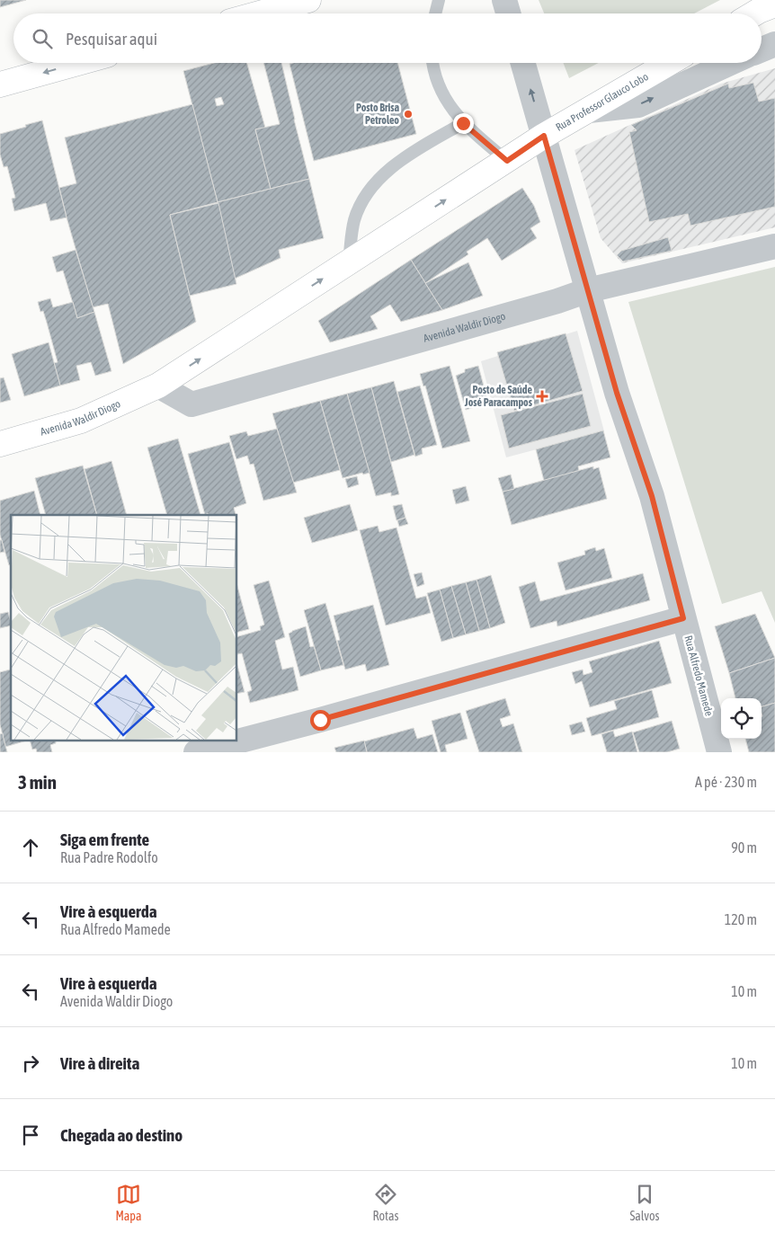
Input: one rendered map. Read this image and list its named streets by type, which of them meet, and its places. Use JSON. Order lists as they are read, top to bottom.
{
  "streets": {
    "main road": ["Rua Professor Glauco Lobo", "Avenida Waldir Diogo"],
    "street": ["Rua Alfredo Mamede"]
  },
  "crossings": [
    ["Rua Professor Glauco Lobo", "Avenida Waldir Diogo"],
    ["Rua Professor Glauco Lobo", "Rua Alfredo Mamede"],
    ["Avenida Waldir Diogo", "Rua Alfredo Mamede"]
  ],
  "places": {
    "other": ["Posto Brisa Petroleo"],
    "health": ["Posto de Saúde José Paracampos"]
  },
  "page": {
    "search": "Pesquisar aqui",
    "heading": ["3 min", "A pé · 230 m"],
    "list": [
      ["Siga em frente", "Rua Padre Rodolfo", "90 m"],
      ["Vire à esquerda", "Rua Alfredo Mamede", "120 m"],
      ["Vire à esquerda", "Avenida Waldir Diogo", "10 m"],
      ["Vire à direita", "10 m"],
      "Chegada ao destino"
    ],
    "nav": ["Mapa", "Rotas", "Salvos"]
  }
}
